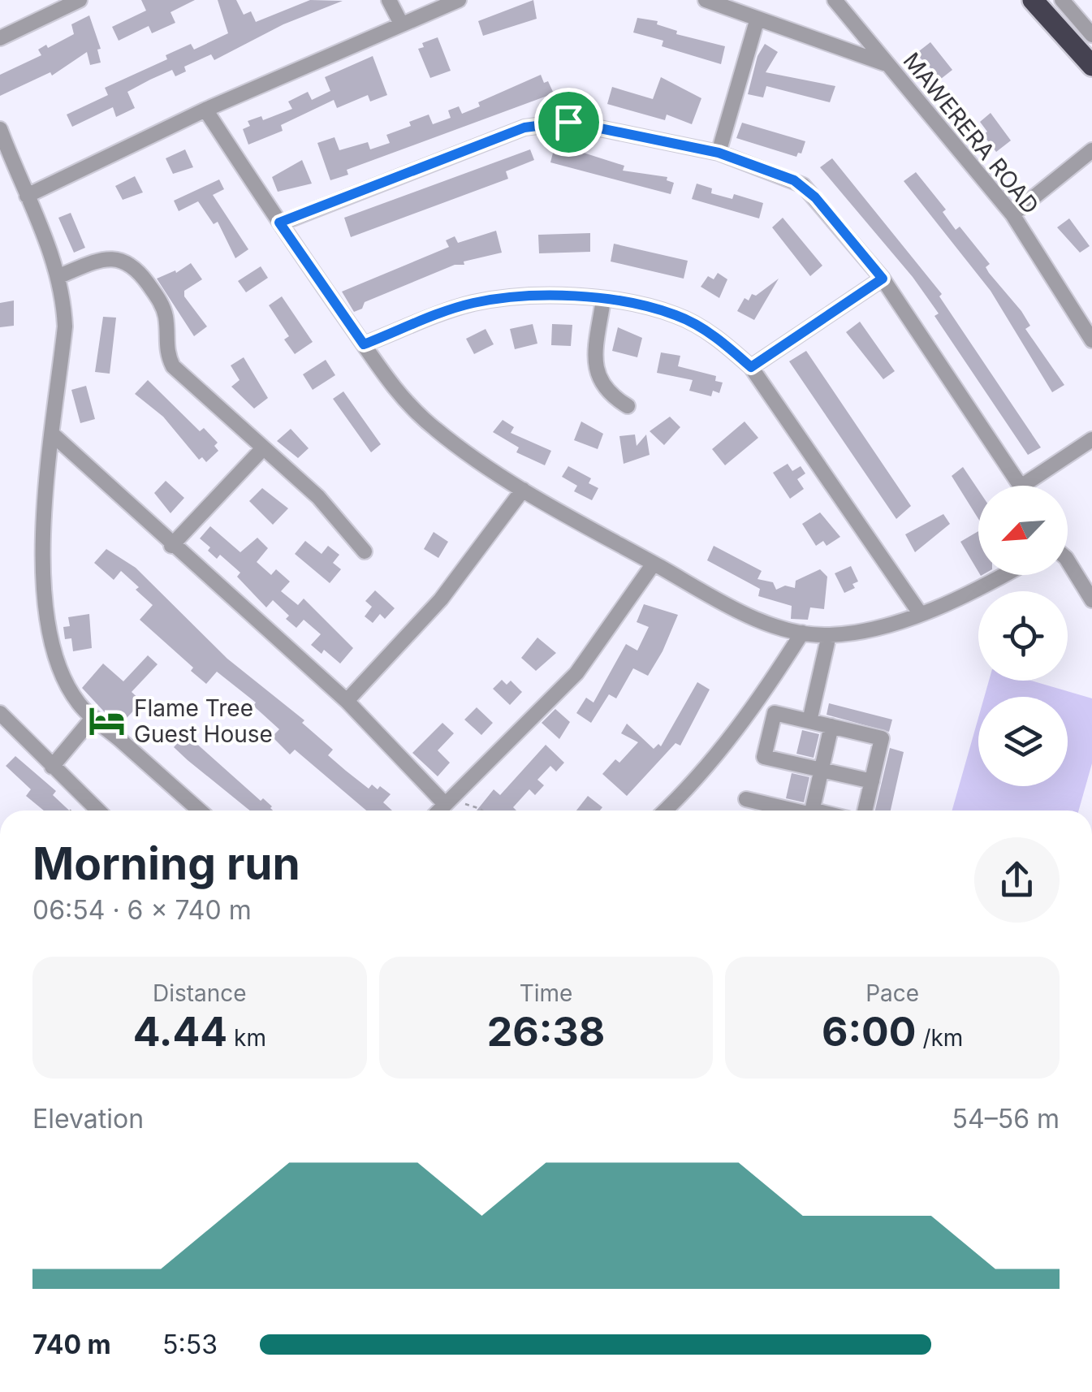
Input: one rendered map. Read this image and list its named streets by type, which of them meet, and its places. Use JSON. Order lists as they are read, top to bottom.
{
  "streets": {
    "street": ["MAWERERA ROAD"]
  },
  "places": {
    "hotel": ["Flame Tree Guest House"]
  },
  "north": "bottom left",
  "page": {
    "heading": ["Morning run", "06:54 · 6 × 740 m"],
    "stats": [
      ["Distance", "4.44 km"],
      ["Time", "26:38"],
      ["Pace", "6:00 /km"]
    ],
    "chart": ["Elevation", "54–56 m"],
    "list": [
      {
        "name": "740 m",
        "note": "5:53"
      }
    ]
  }
}
